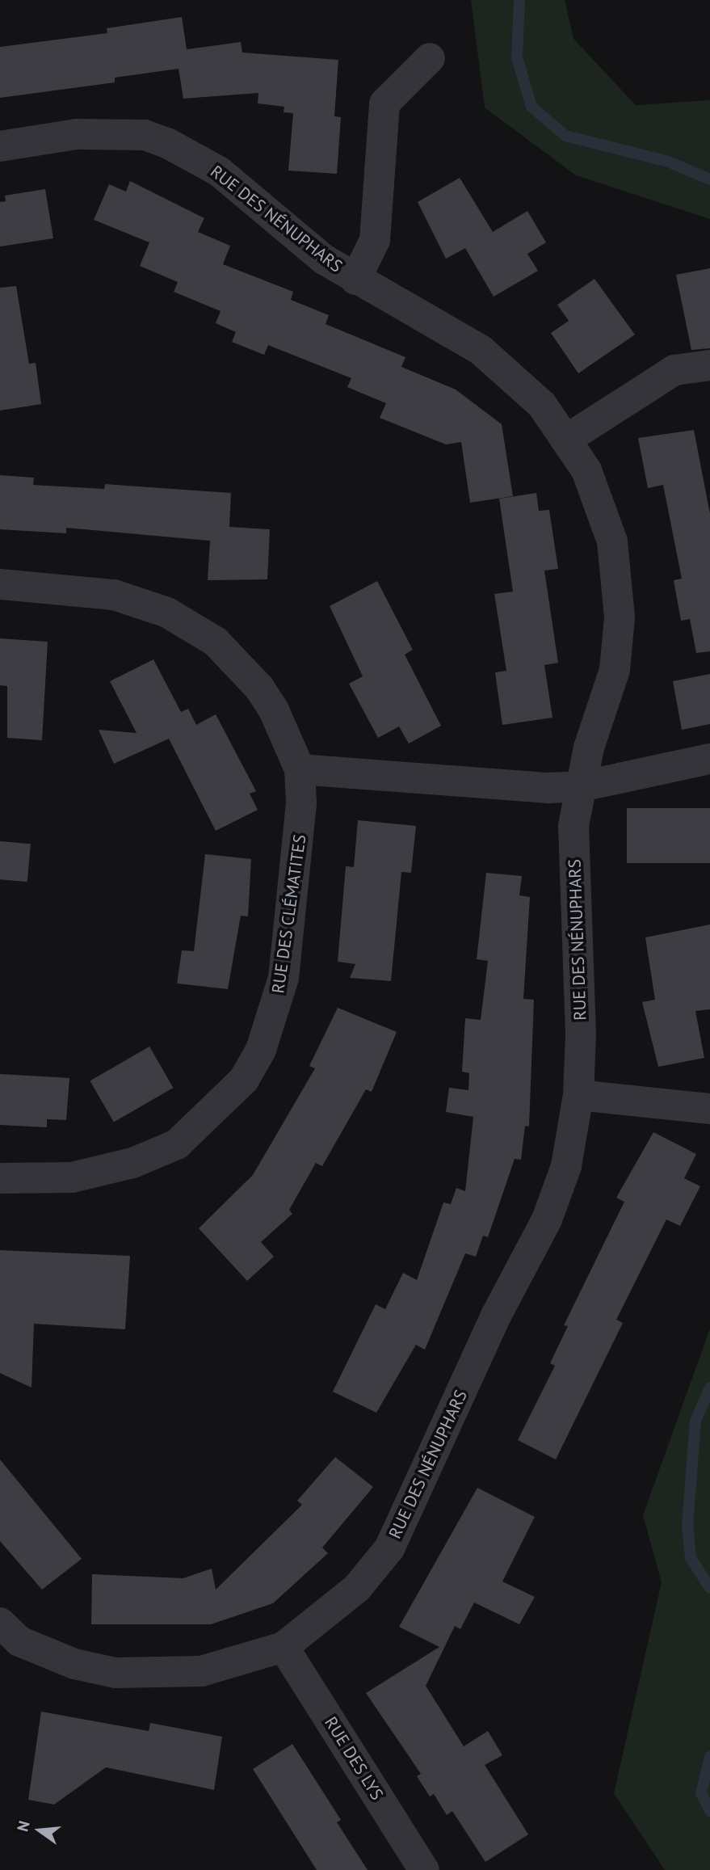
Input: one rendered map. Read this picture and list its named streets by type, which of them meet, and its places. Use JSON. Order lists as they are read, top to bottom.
{
  "streets": {
    "street": ["RUE DES NÉNUPHARS", "RUE DES CLÉMATITES", "RUE DES LYS"]
  },
  "crossings": [
    ["RUE DES NÉNUPHARS", "RUE DES LYS"]
  ],
  "north": "left"
}
